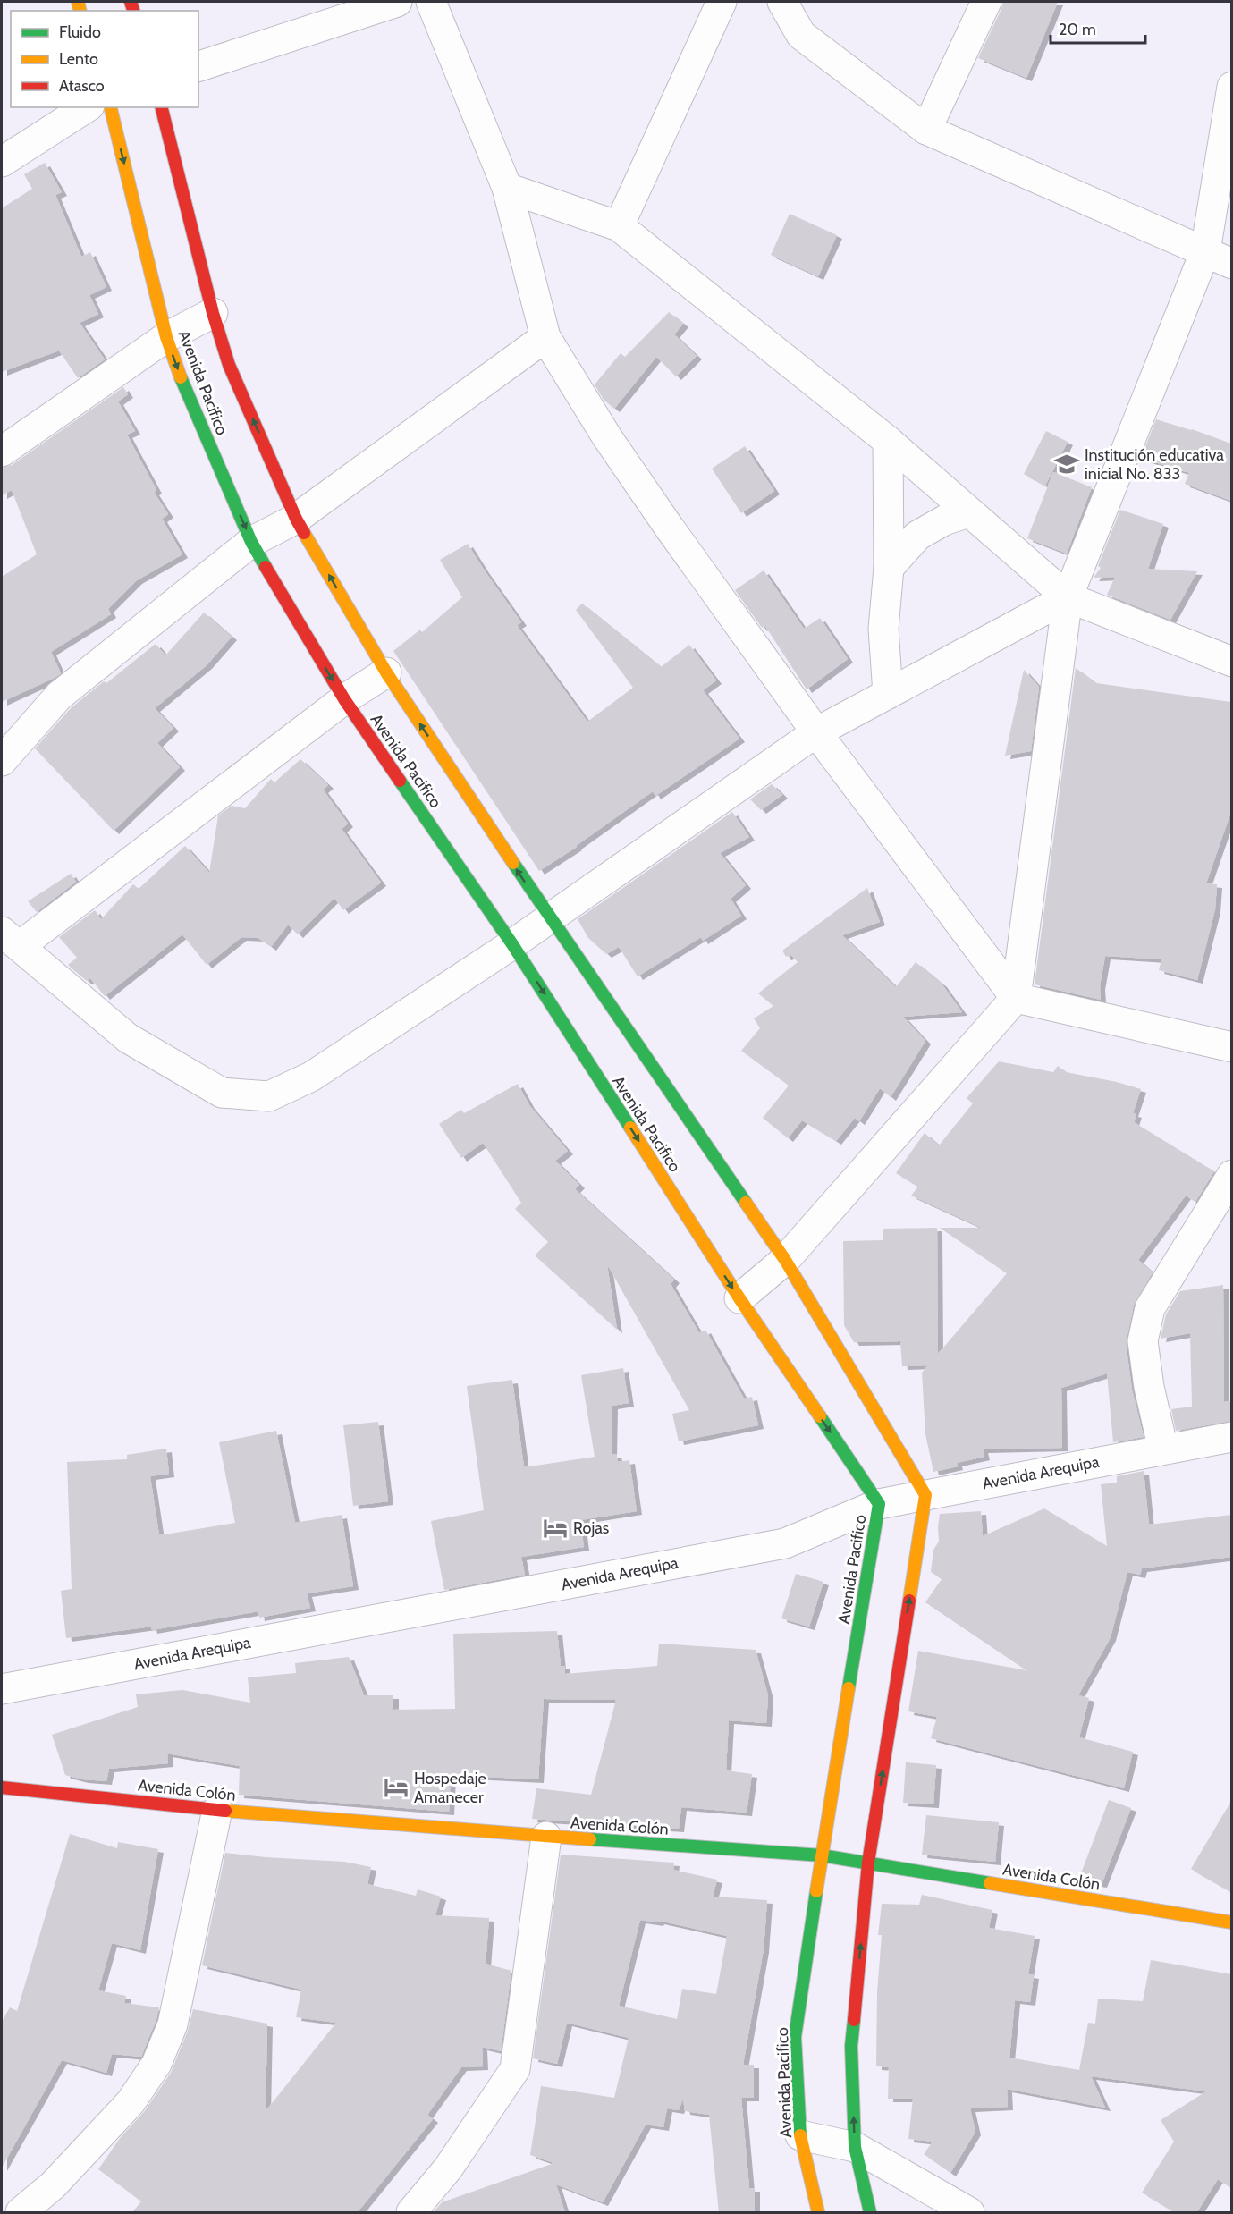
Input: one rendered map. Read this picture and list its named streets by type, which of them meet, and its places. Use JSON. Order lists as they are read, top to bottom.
{
  "streets": {
    "main road": ["Avenida Pacifico", "Avenida Colón"],
    "street": ["Avenida Arequipa"]
  },
  "crossings": [
    ["Avenida Pacifico", "Avenida Arequipa"],
    ["Avenida Pacifico", "Avenida Colón"]
  ],
  "places": {
    "school or university": ["Institución educativa inicial No. 833"],
    "hotel": ["Rojas", "Hospedaje Amanecer"]
  },
  "legend": ["Fluido", "Lento", "Atasco"],
  "scale_bar": "20 m"
}
